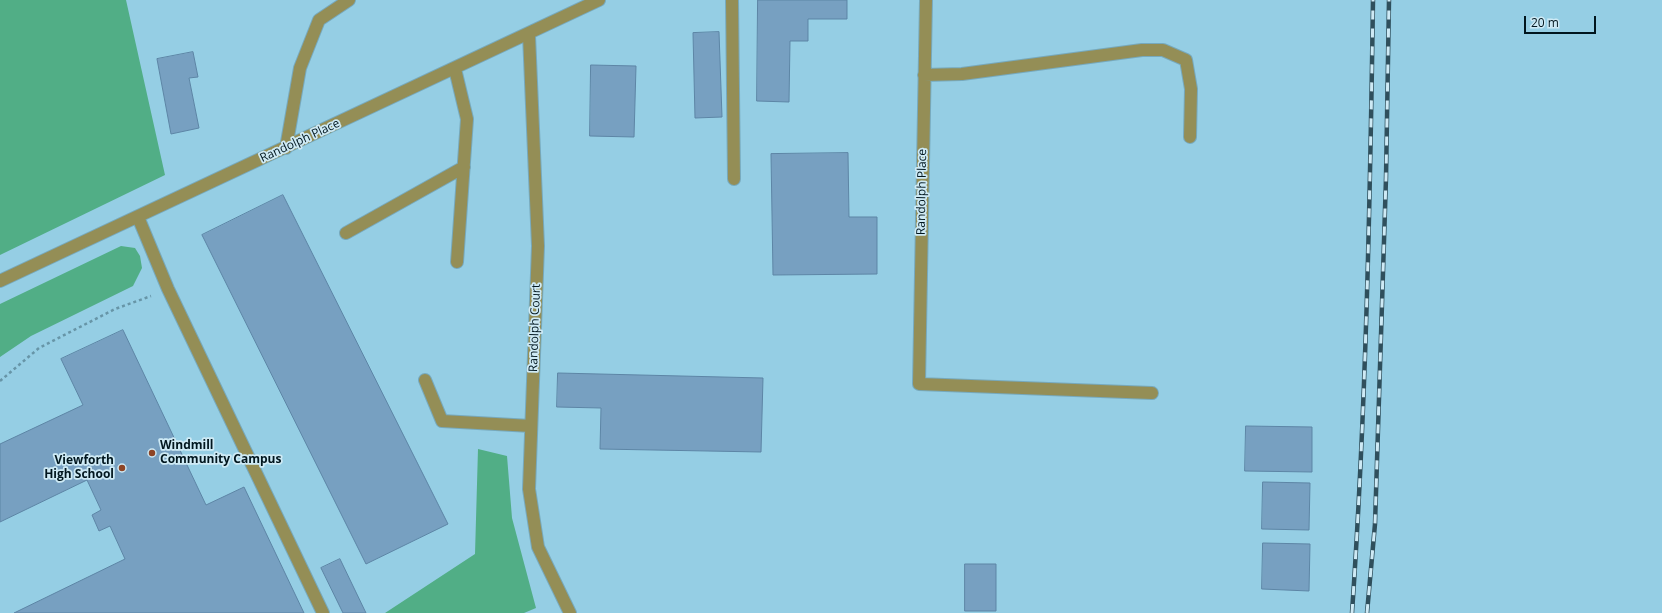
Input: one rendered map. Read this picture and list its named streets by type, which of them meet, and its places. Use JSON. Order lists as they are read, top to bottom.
{
  "streets": {
    "street": ["Randolph Place", "Randolph Court"]
  },
  "crossings": [
    ["Randolph Place", "Randolph Court"]
  ],
  "places": ["Windmill Community Campus", "Viewforth High School"],
  "scale_bar": "20 m"
}
